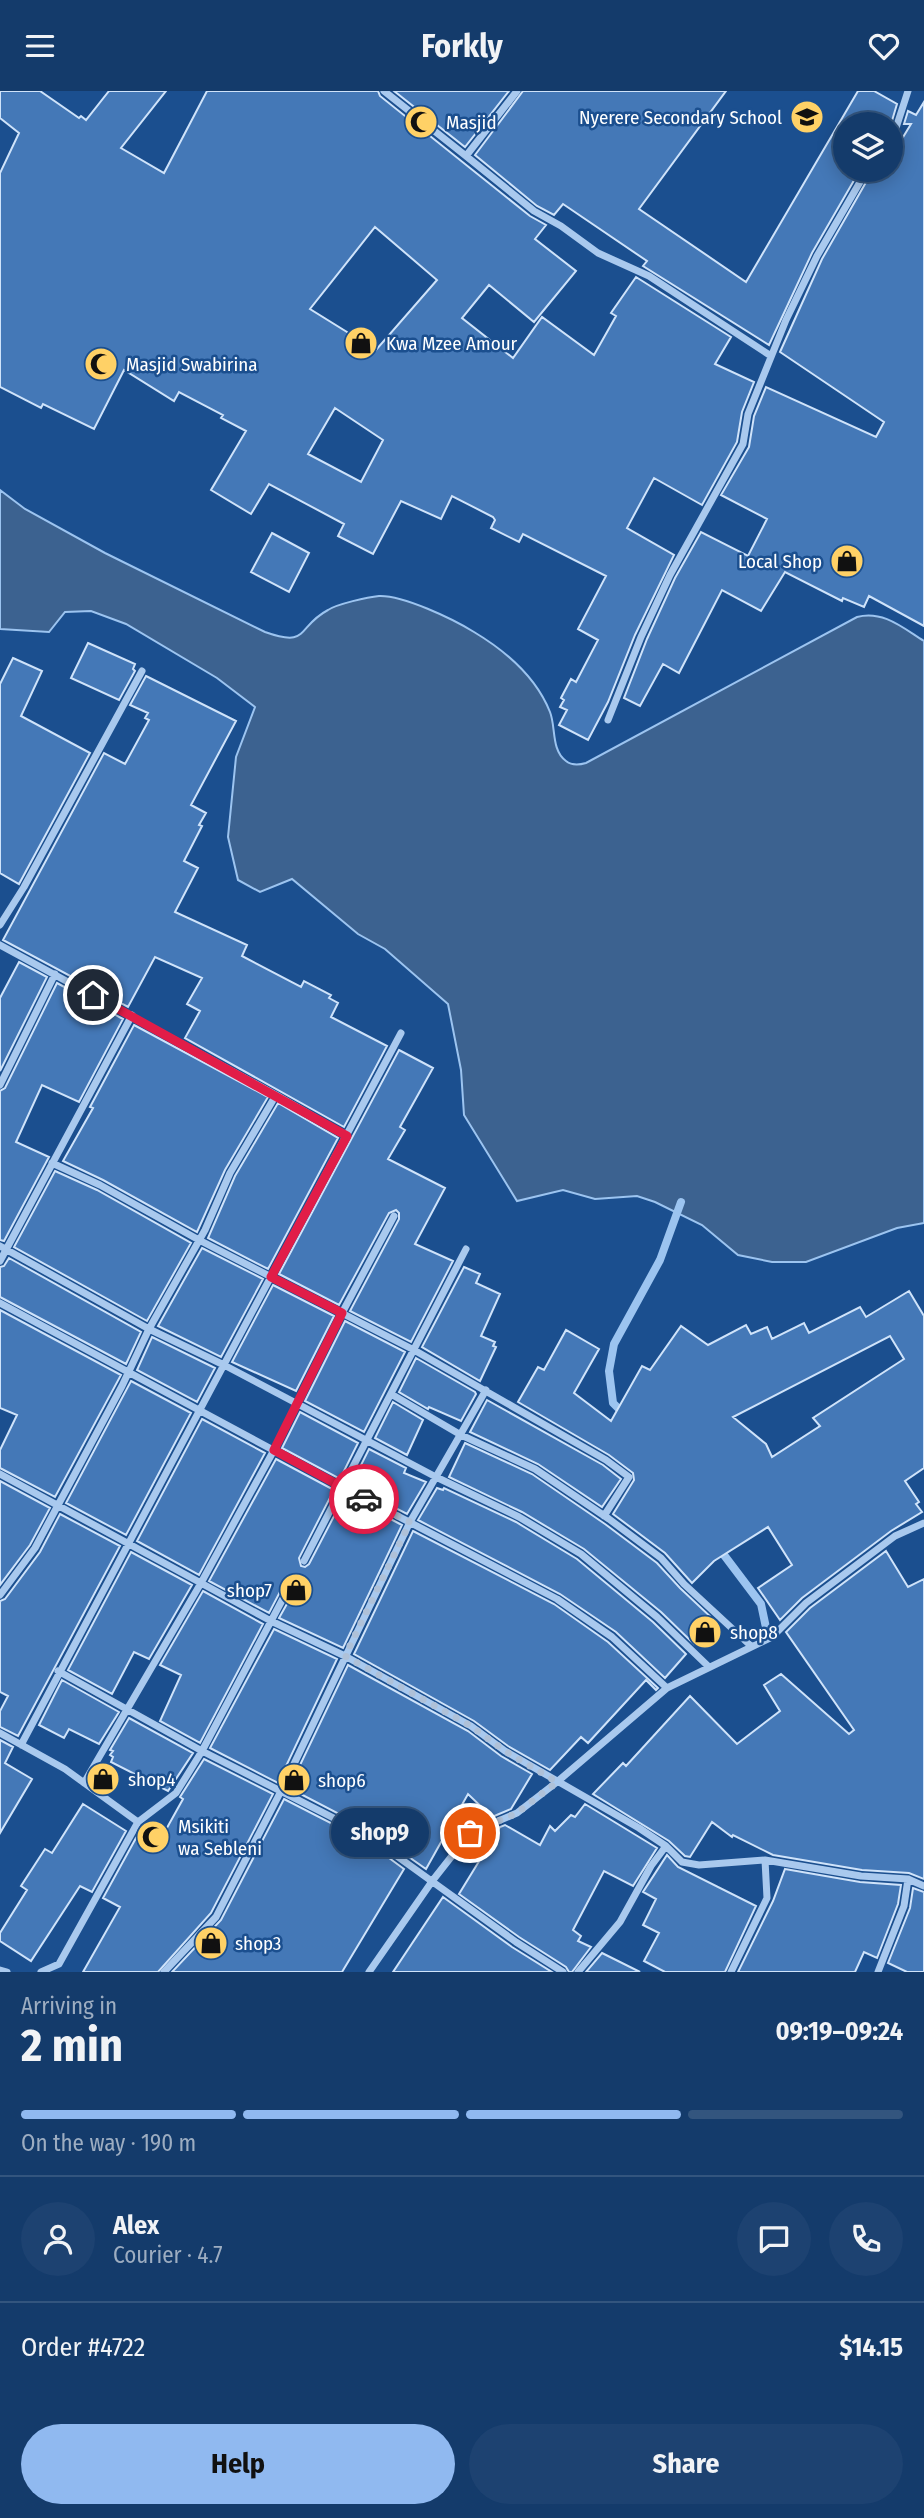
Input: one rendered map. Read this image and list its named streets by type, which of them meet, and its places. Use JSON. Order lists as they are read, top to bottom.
{
  "places": {
    "school or university": ["Nyerere Secondary School"],
    "mosque": ["Masjid", "Masjid Swabirina", "Msikiti wa Sebleni"],
    "shop": [
      "Kwa Mzee Amour",
      "Local Shop",
      "shop7",
      "shop8",
      "shop4",
      "shop6",
      "shop3"
    ],
    "other": ["shop9"]
  },
  "page": {
    "header": "Forkly",
    "bubble": "shop9",
    "heading": ["2 min", "Arriving in", "09:19–09:24"],
    "panel": [
      "Alex",
      "Courier · 4.7",
      "Order #4722",
      "$14.15"
    ],
    "bar": "On the way · 190 m",
    "buttons": ["Help", "Share"]
  }
}
